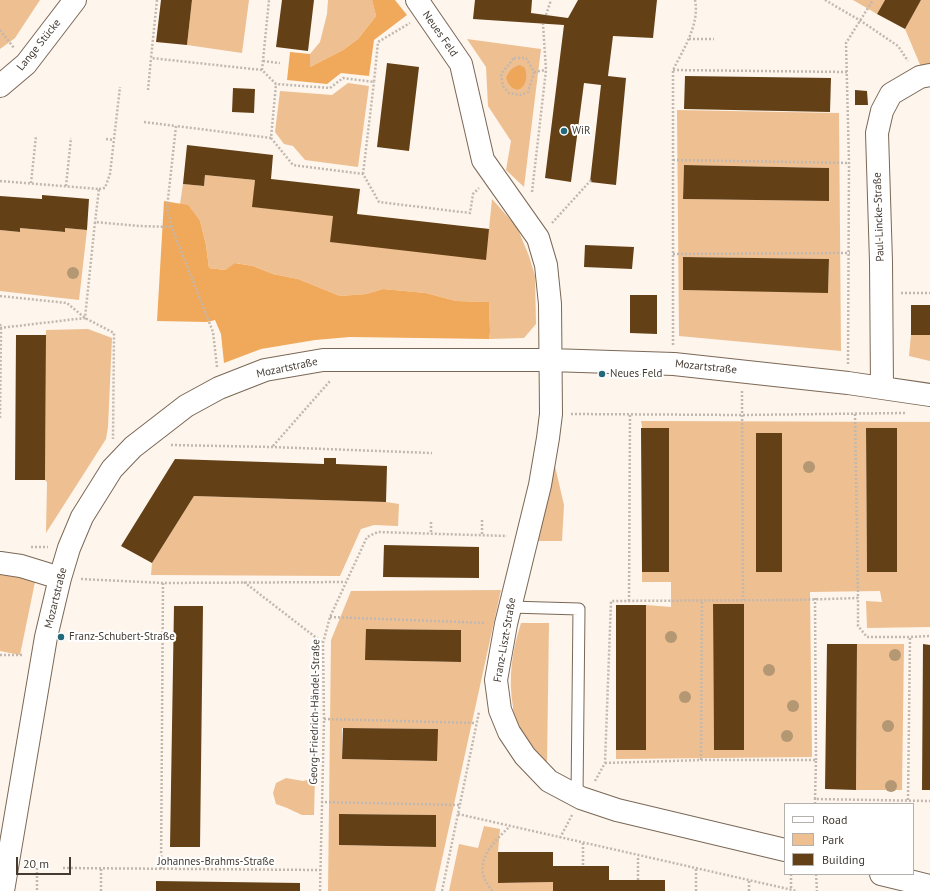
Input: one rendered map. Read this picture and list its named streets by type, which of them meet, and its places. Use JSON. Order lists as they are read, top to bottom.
{
  "streets": {
    "street": [
      "Neues Feld",
      "Lange Stücke",
      "Paul-Lincke-Straße",
      "Mozartstraße",
      "Franz-Liszt-Straße"
    ],
    "path": ["Georg-Friedrich-Händel-Straße", "Johannes-Brahms-Straße"]
  },
  "crossings": [
    ["Neues Feld", "Mozartstraße"],
    ["Neues Feld", "Franz-Liszt-Straße"],
    ["Paul-Lincke-Straße", "Mozartstraße"],
    ["Mozartstraße", "Franz-Liszt-Straße"],
    ["Franz-Liszt-Straße", "Georg-Friedrich-Händel-Straße"],
    ["Georg-Friedrich-Händel-Straße", "Johannes-Brahms-Straße"]
  ],
  "places": ["WiR", "Neues Feld", "Franz-Schubert-Straße"],
  "legend": ["Road", "Park", "Building"],
  "scale_bar": "20 m"
}
